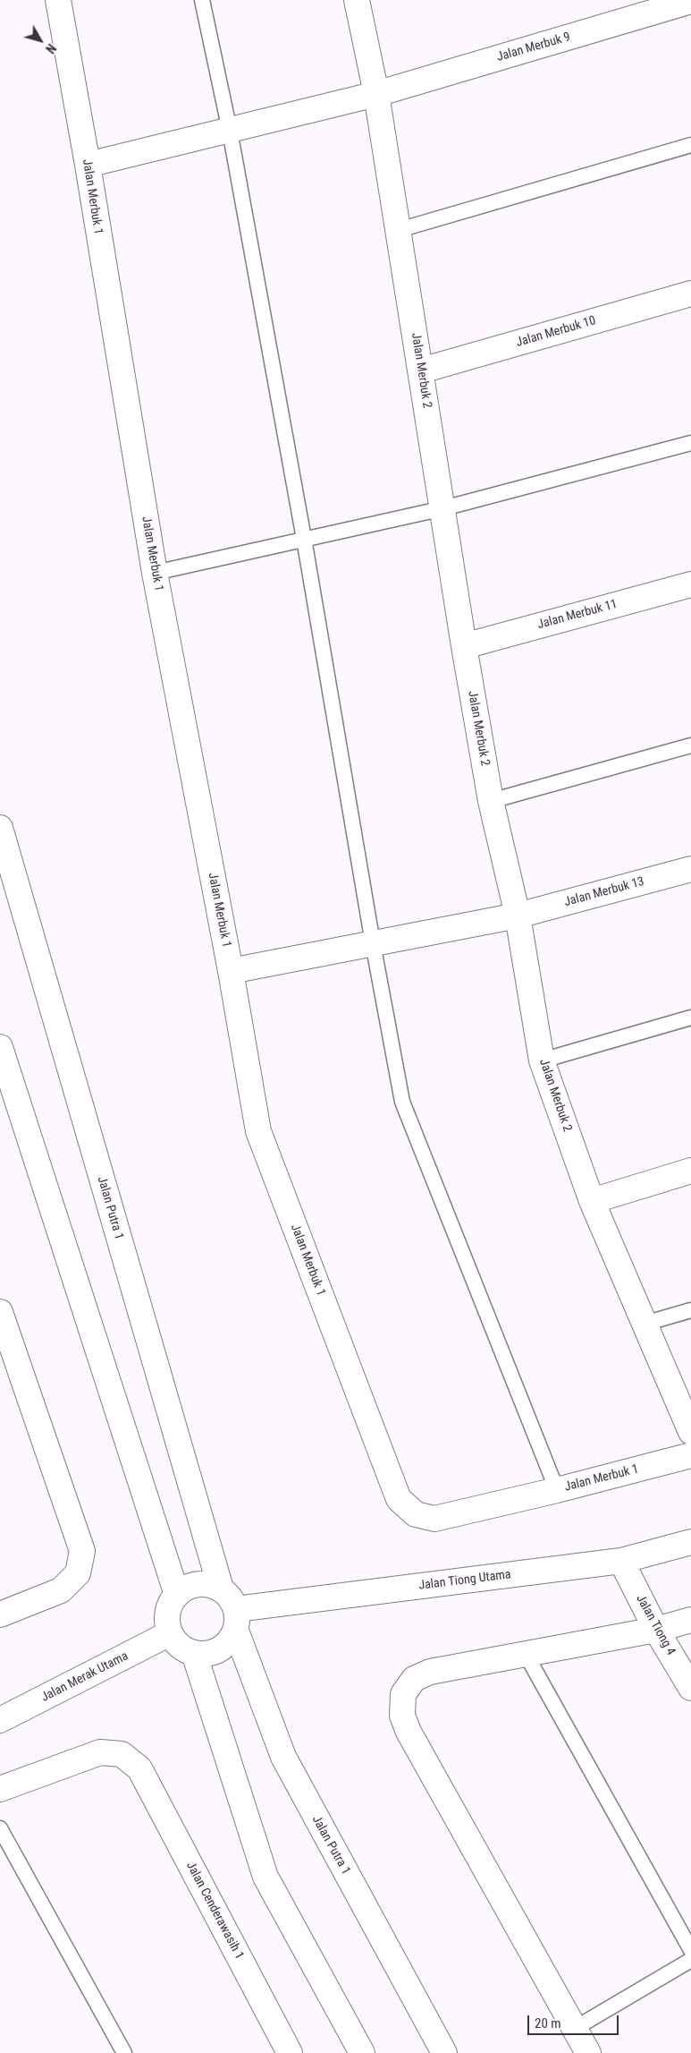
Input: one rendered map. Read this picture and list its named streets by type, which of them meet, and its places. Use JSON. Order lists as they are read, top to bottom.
{
  "streets": {
    "street": [
      "Jalan Merbuk 9",
      "Jalan Merbuk 1",
      "Jalan Merbuk 10",
      "Jalan Merbuk 2",
      "Jalan Merbuk 11",
      "Jalan Merbuk 13",
      "Jalan Putra 1",
      "Jalan Tiong Utama",
      "Jalan Tiong 4",
      "Jalan Merak Utama",
      "Jalan Cenderawasih 1"
    ]
  },
  "crossings": [
    ["Jalan Merbuk 9", "Jalan Merbuk 1"],
    ["Jalan Merbuk 9", "Jalan Merbuk 2"],
    ["Jalan Merbuk 1", "Jalan Merbuk 13"],
    ["Jalan Merbuk 10", "Jalan Merbuk 2"],
    ["Jalan Merbuk 2", "Jalan Merbuk 11"],
    ["Jalan Merbuk 2", "Jalan Merbuk 13"],
    ["Jalan Putra 1", "Jalan Tiong Utama"],
    ["Jalan Putra 1", "Jalan Merak Utama"],
    ["Jalan Tiong Utama", "Jalan Tiong 4"],
    ["Jalan Tiong Utama", "Jalan Merak Utama"]
  ],
  "scale_bar": "20 m",
  "north": "bottom right"
}
